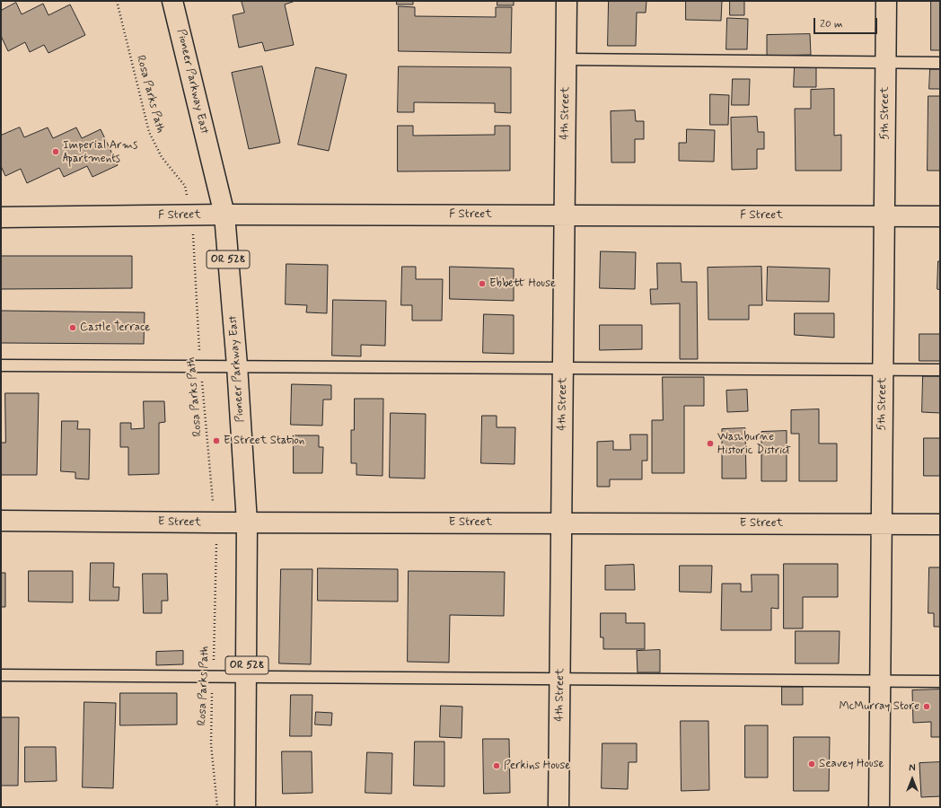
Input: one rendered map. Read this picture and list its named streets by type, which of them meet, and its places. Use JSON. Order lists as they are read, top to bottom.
{
  "streets": {
    "street": [
      "Pioneer Parkway East",
      "4th Street",
      "5th Street",
      "F Street",
      "OR 528",
      "E Street"
    ],
    "path": ["Rosa Parks Path"]
  },
  "crossings": [
    ["Pioneer Parkway East", "F Street"],
    ["Pioneer Parkway East", "E Street"],
    ["Rosa Parks Path", "F Street"],
    ["Rosa Parks Path", "E Street"],
    ["4th Street", "F Street"],
    ["4th Street", "E Street"],
    ["5th Street", "F Street"],
    ["5th Street", "E Street"]
  ],
  "places": [
    "Imperial Arms Apartments",
    "Ebbett House",
    "Castle Terrace",
    "E Street Station",
    "Washburne Historic District",
    "McMurray Store",
    "Seavey House",
    "Perkins House"
  ],
  "scale_bar": "20 m",
  "north": "top"
}
